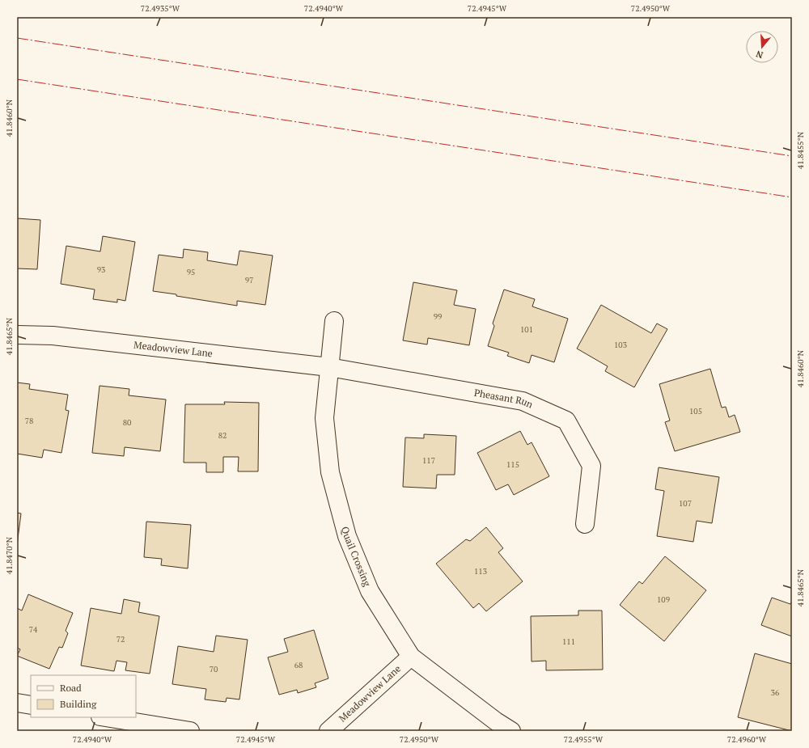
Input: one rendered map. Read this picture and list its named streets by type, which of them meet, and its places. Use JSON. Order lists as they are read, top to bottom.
{
  "streets": {
    "street": ["Meadowview Lane", "Pheasant Run", "Quail Crossing"]
  },
  "crossings": [
    ["Meadowview Lane", "Pheasant Run"],
    ["Meadowview Lane", "Quail Crossing"],
    ["Pheasant Run", "Quail Crossing"]
  ],
  "house_numbers": [
    "93",
    "95",
    "97",
    "99",
    "101",
    "103",
    "105",
    "78",
    "80",
    "82",
    "117",
    "115",
    "107",
    "113",
    "109",
    "74",
    "72",
    "111",
    "68",
    "70",
    "36"
  ],
  "legend": ["Road", "Building"],
  "north": "bottom",
  "coordinates": [
    "72.4935°W",
    "72.4940°W",
    "72.4945°W",
    "72.4950°W",
    "41.8460°N",
    "41.8455°N",
    "41.8465°N",
    "41.8470°N",
    "72.4955°W",
    "72.4960°W"
  ]
}
